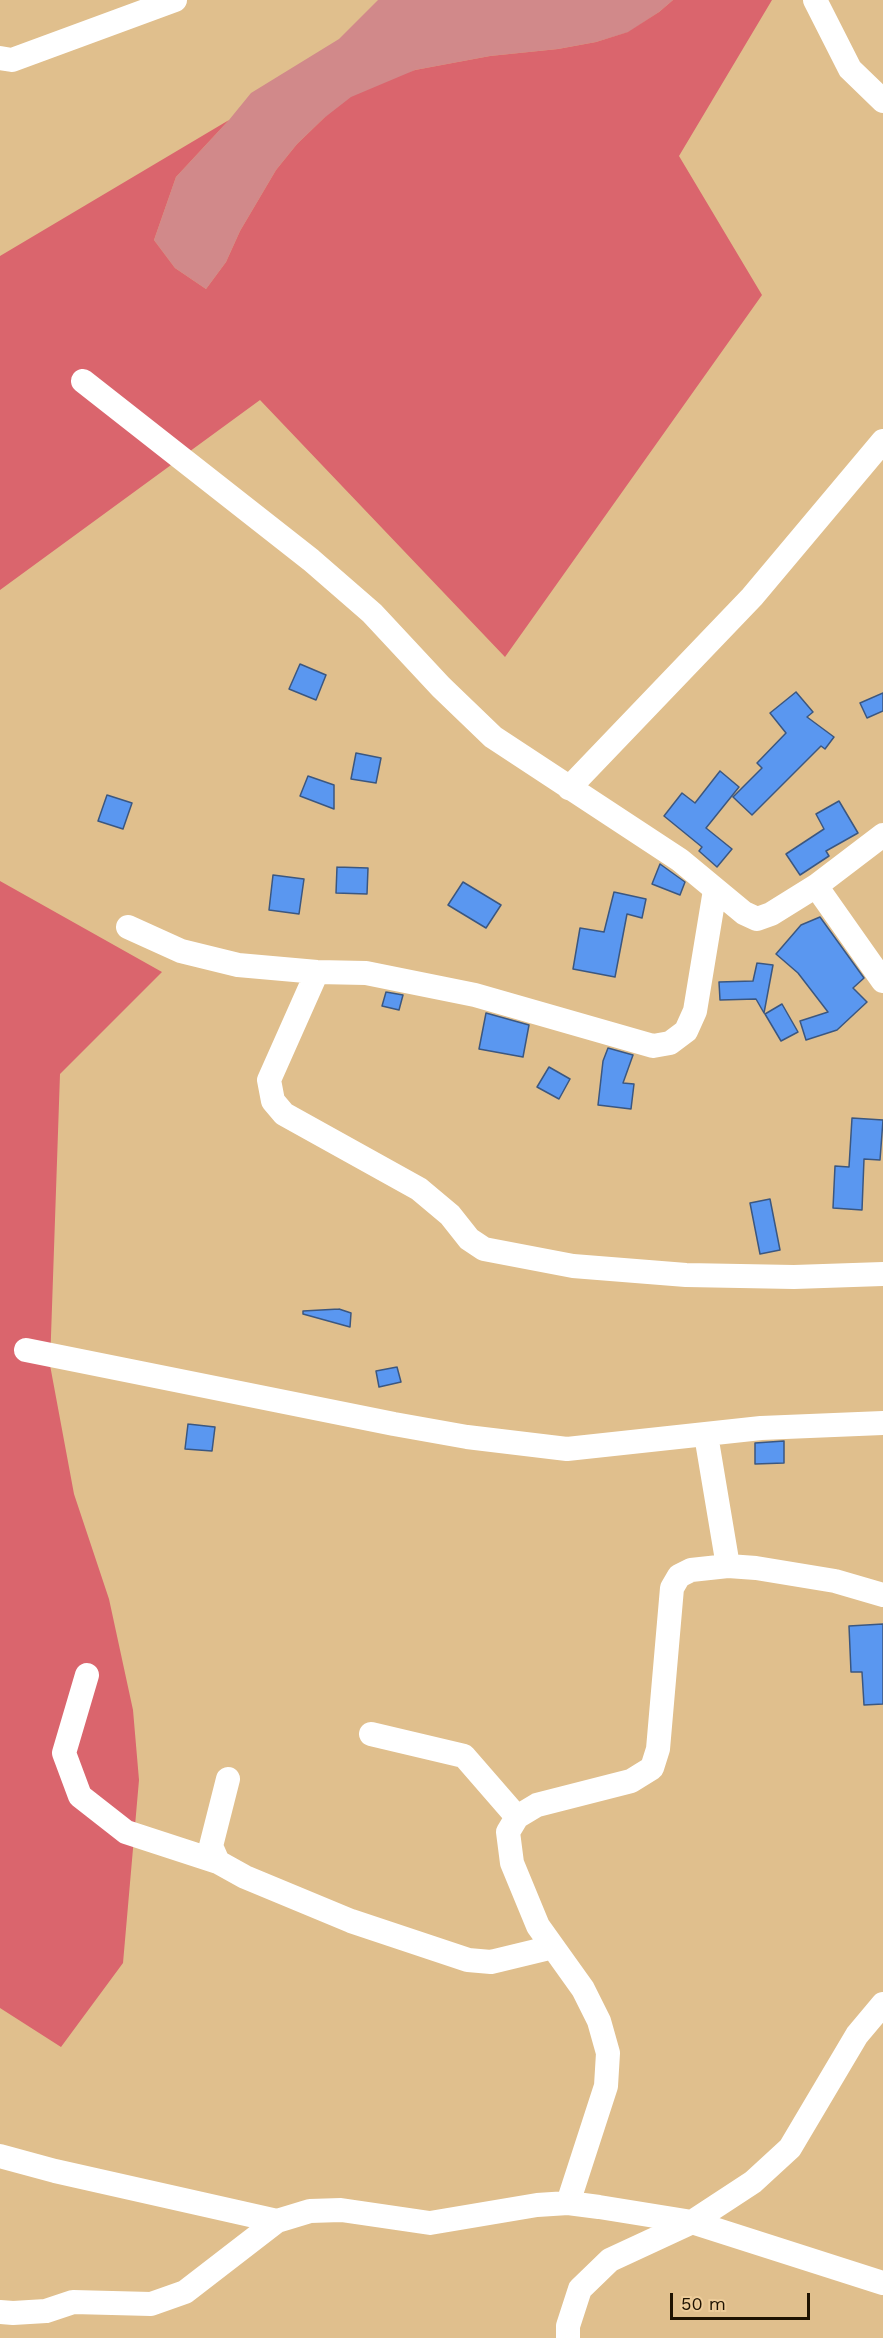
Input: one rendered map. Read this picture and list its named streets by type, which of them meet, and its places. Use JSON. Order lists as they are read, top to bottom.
{
  "scale_bar": "50 m"
}
